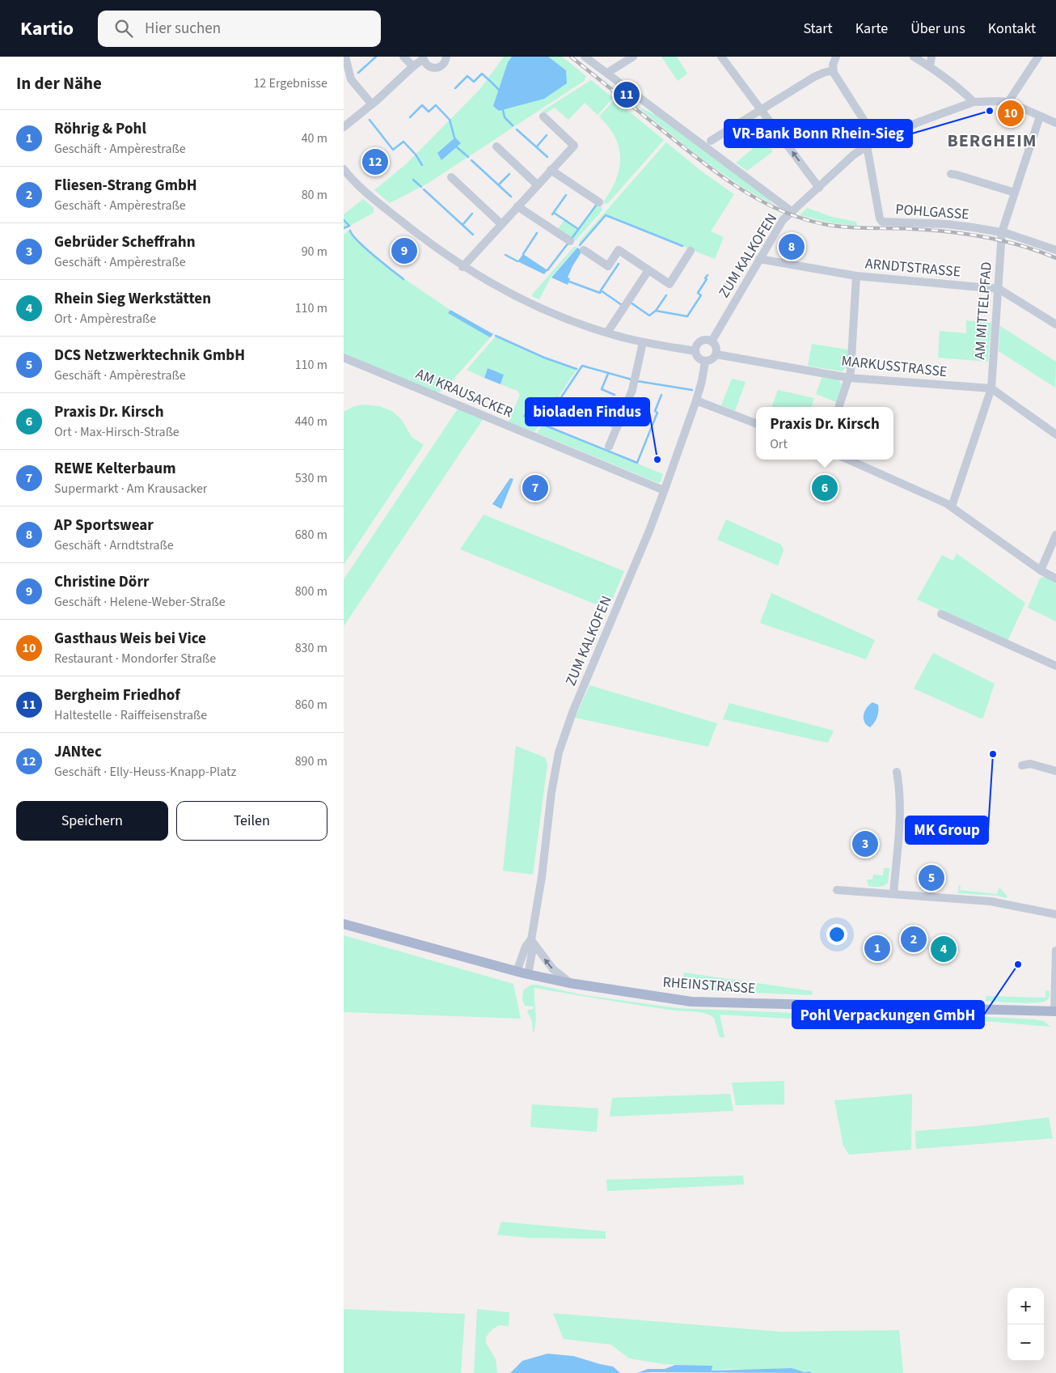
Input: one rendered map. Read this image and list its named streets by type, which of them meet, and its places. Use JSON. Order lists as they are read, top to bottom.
{
  "streets": {
    "main road": ["RHEINSTRASSE"],
    "street": [
      "POHLGASSE",
      "ZUM KALKOFEN",
      "ARNDTSTRASSE",
      "AM MITTELPFAD",
      "MARKUSSTRASSE",
      "AM KRAUSACKER"
    ]
  },
  "crossings": [
    ["POHLGASSE", "ZUM KALKOFEN"],
    ["POHLGASSE", "AM MITTELPFAD"],
    ["ZUM KALKOFEN", "ARNDTSTRASSE"],
    ["ZUM KALKOFEN", "MARKUSSTRASSE"],
    ["ZUM KALKOFEN", "AM KRAUSACKER"],
    ["ZUM KALKOFEN", "RHEINSTRASSE"],
    ["ARNDTSTRASSE", "AM MITTELPFAD"],
    ["AM MITTELPFAD", "MARKUSSTRASSE"]
  ],
  "districts": ["BERGHEIM"],
  "places": [
    "VR-Bank Bonn Rhein-Sieg",
    "bioladen Findus",
    "MK Group",
    "Pohl Verpackungen GmbH"
  ],
  "page": {
    "header": "Kartio",
    "search": "Hier suchen",
    "nav": [
      "Start",
      "Karte",
      "Über uns",
      "Kontakt"
    ],
    "heading": ["In der Nähe", "12 Ergebnisse"],
    "pins": [
      "11",
      "10",
      "12",
      "8",
      "9",
      "6",
      "7",
      "3",
      "5",
      "2",
      "1",
      "4"
    ],
    "list": [
      {
        "mark": "1",
        "name": "Röhrig & Pohl",
        "note": "Geschäft · Ampèrestraße",
        "value": "40 m"
      },
      {
        "mark": "2",
        "name": "Fliesen-Strang GmbH",
        "note": "Geschäft · Ampèrestraße",
        "value": "80 m"
      },
      {
        "mark": "3",
        "name": "Gebrüder Scheffrahn",
        "note": "Geschäft · Ampèrestraße",
        "value": "90 m"
      },
      {
        "mark": "4",
        "name": "Rhein Sieg Werkstätten",
        "note": "Ort · Ampèrestraße",
        "value": "110 m"
      },
      {
        "mark": "5",
        "name": "DCS Netzwerktechnik GmbH",
        "note": "Geschäft · Ampèrestraße",
        "value": "110 m"
      },
      {
        "mark": "6",
        "name": "Praxis Dr. Kirsch",
        "note": "Ort · Max-Hirsch-Straße",
        "value": "440 m"
      },
      {
        "mark": "7",
        "name": "REWE Kelterbaum",
        "note": "Supermarkt · Am Krausacker",
        "value": "530 m"
      },
      {
        "mark": "8",
        "name": "AP Sportswear",
        "note": "Geschäft · Arndtstraße",
        "value": "680 m"
      },
      {
        "mark": "9",
        "name": "Christine Dörr",
        "note": "Geschäft · Helene-Weber-Straße",
        "value": "800 m"
      },
      {
        "mark": "10",
        "name": "Gasthaus Weis bei Vice",
        "note": "Restaurant · Mondorfer Straße",
        "value": "830 m"
      },
      {
        "mark": "11",
        "name": "Bergheim Friedhof",
        "note": "Haltestelle · Raiffeisenstraße",
        "value": "860 m"
      },
      {
        "mark": "12",
        "name": "JANtec",
        "note": "Geschäft · Elly-Heuss-Knapp-Platz",
        "value": "890 m"
      }
    ],
    "popup": ["Praxis Dr. Kirsch", "Ort"],
    "buttons": ["Speichern", "Teilen"],
    "map_buttons": ["+", "−"]
  }
}
